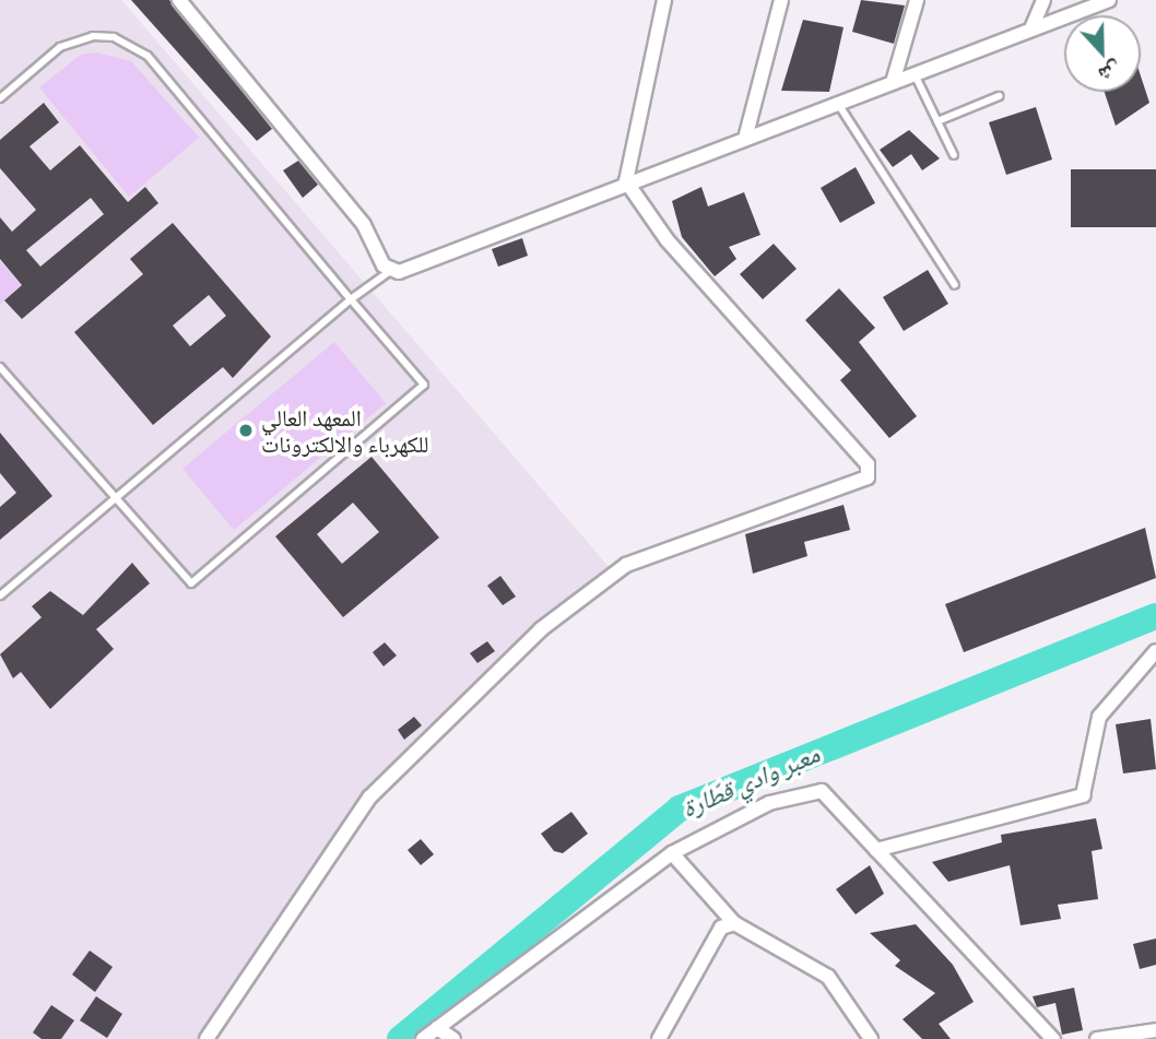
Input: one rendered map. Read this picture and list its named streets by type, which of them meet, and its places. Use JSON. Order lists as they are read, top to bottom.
{
  "water": ["معبر وادي قطّارة"],
  "places": ["المعهد العالي للكهرباء والالكترونات"],
  "north": "bottom"
}
